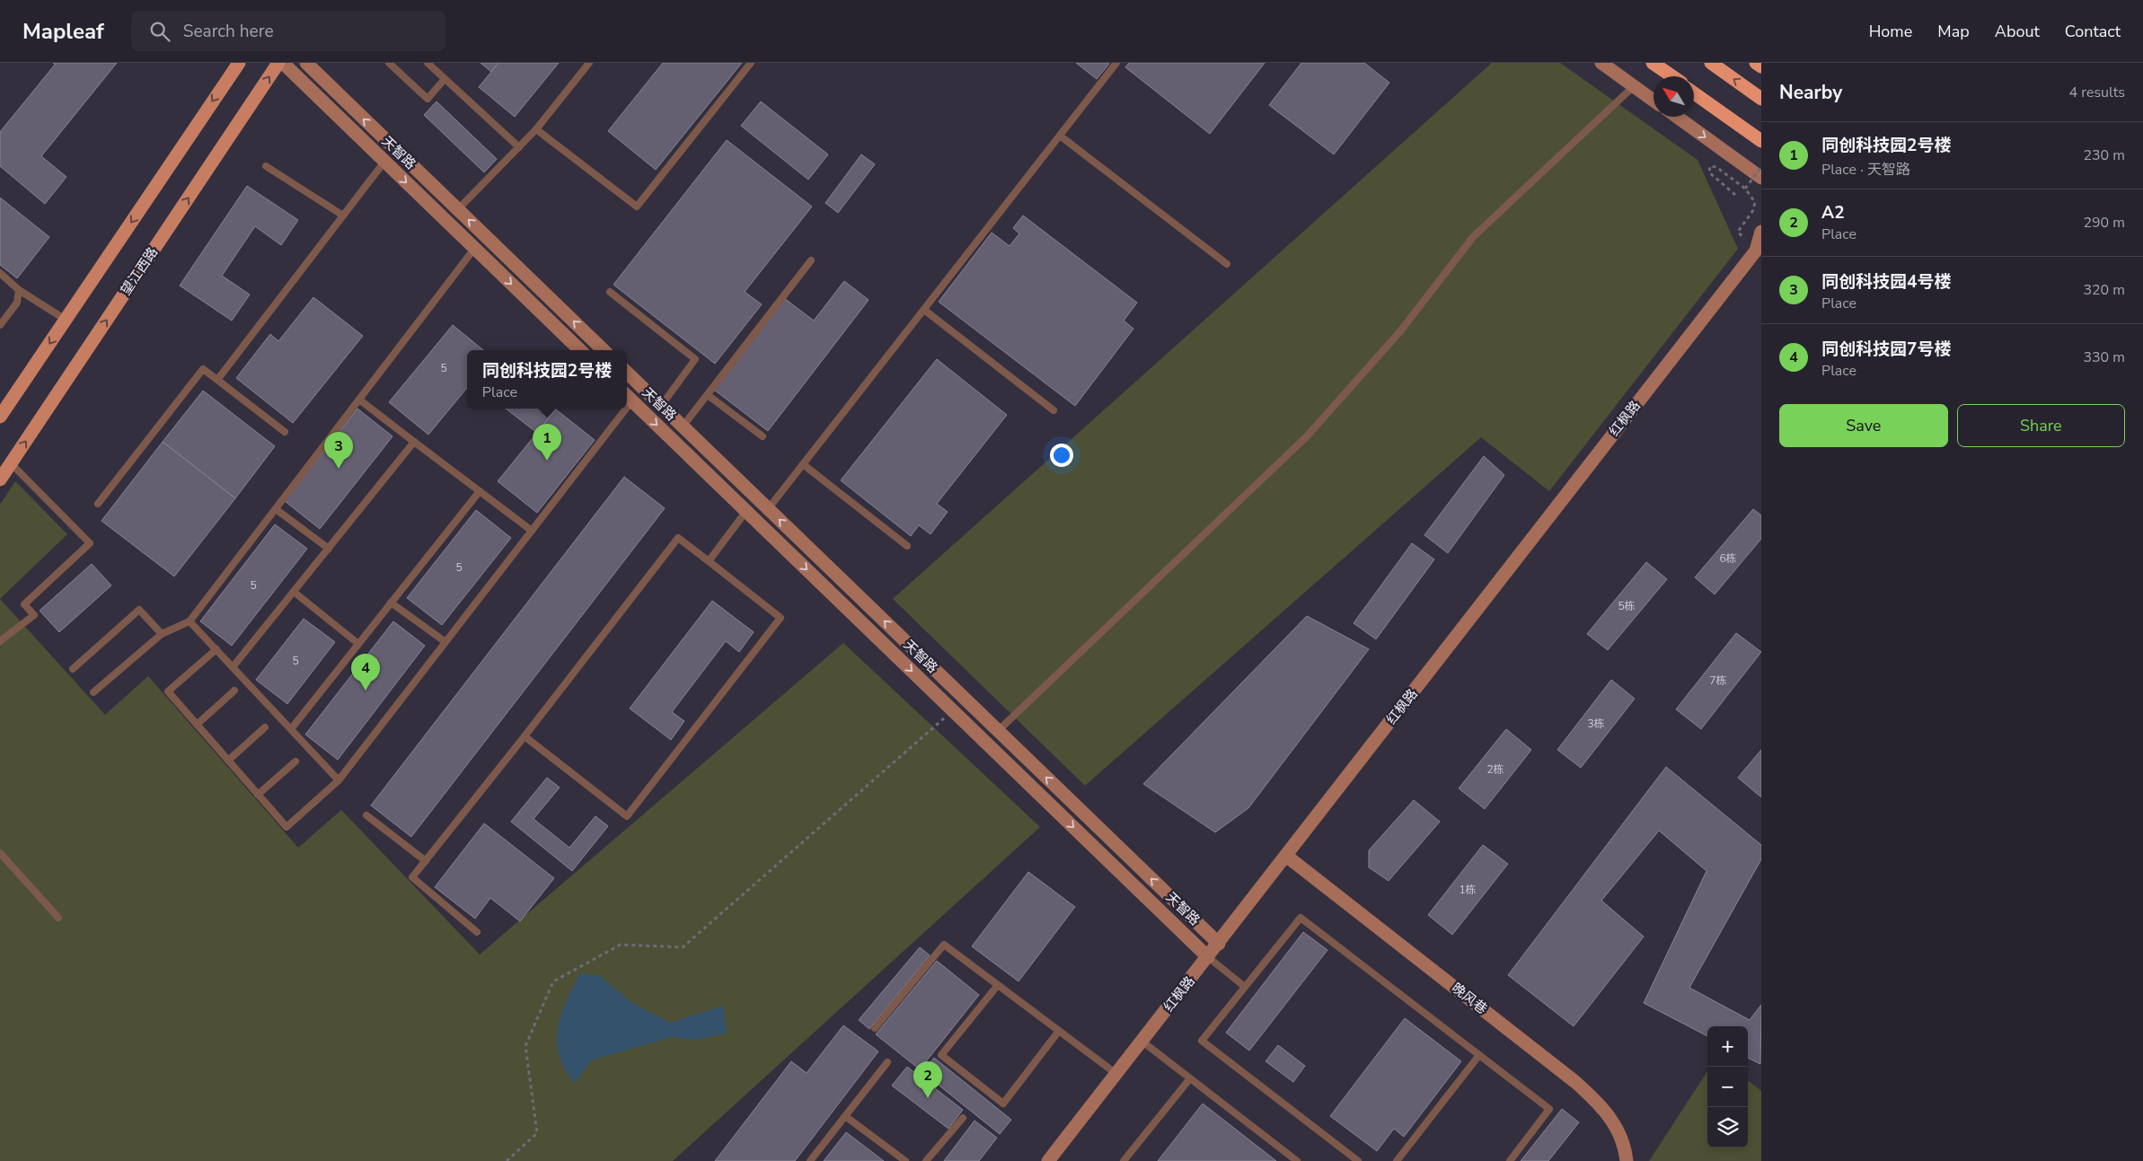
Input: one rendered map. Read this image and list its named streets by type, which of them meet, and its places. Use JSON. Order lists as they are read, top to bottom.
{
  "streets": {
    "main road": ["望江西路"],
    "street": ["天智路", "红枫路", "晚风巷"]
  },
  "crossings": [
    ["天智路", "红枫路"],
    ["红枫路", "晚风巷"]
  ],
  "house_numbers": [
    "5",
    "6栋",
    "5",
    "5",
    "5栋",
    "5",
    "7栋",
    "3栋",
    "2栋",
    "1栋"
  ],
  "north": "top left",
  "page": {
    "header": "Mapleaf",
    "search": "Search here",
    "nav": [
      "Home",
      "Map",
      "About",
      "Contact"
    ],
    "heading": ["Nearby", "4 results"],
    "list": [
      {
        "mark": "1",
        "name": "同创科技园2号楼",
        "note": "Place · 天智路",
        "value": "230 m"
      },
      {
        "mark": "2",
        "name": "A2",
        "note": "Place",
        "value": "290 m"
      },
      {
        "mark": "3",
        "name": "同创科技园4号楼",
        "note": "Place",
        "value": "320 m"
      },
      {
        "mark": "4",
        "name": "同创科技园7号楼",
        "note": "Place",
        "value": "330 m"
      }
    ],
    "popup": ["同创科技园2号楼", "Place"],
    "buttons": ["Save", "Share"],
    "pins": [
      "1",
      "3",
      "4",
      "2"
    ],
    "map_buttons": ["+", "−"]
  }
}
